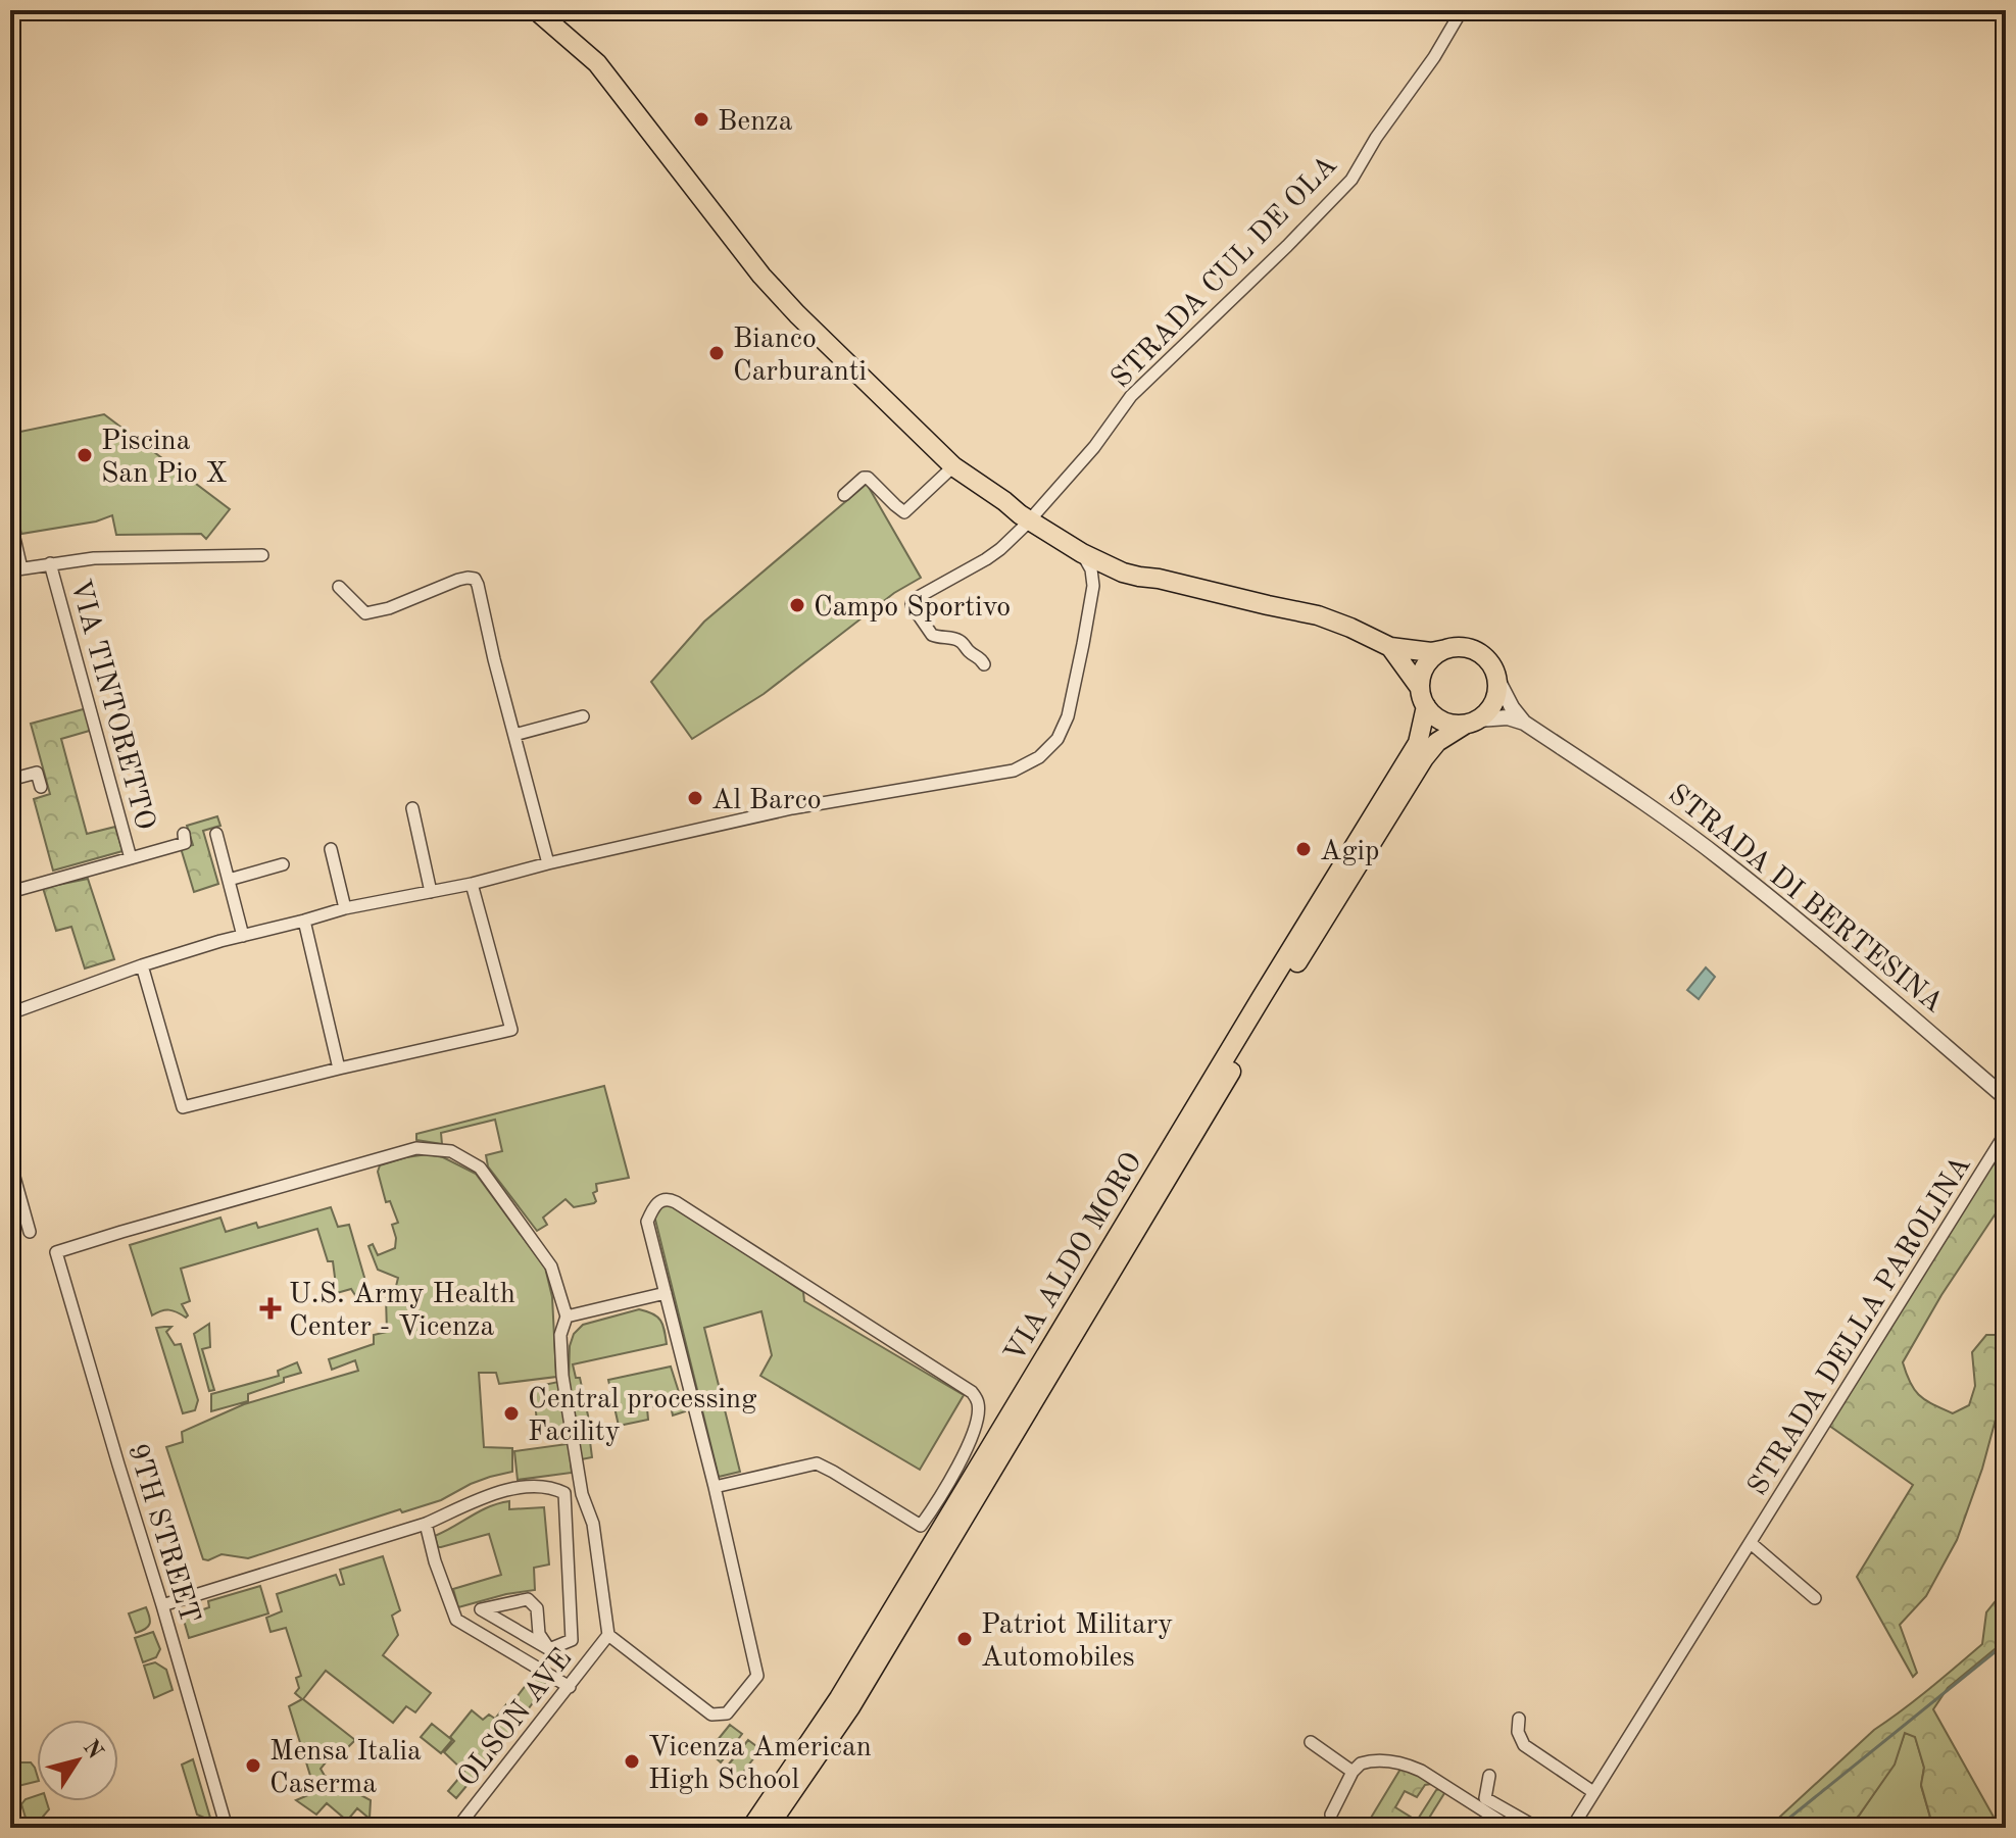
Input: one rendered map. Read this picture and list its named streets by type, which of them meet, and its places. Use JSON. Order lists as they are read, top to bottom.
{
  "streets": {
    "main road": ["STRADA DI BERTESINA", "VIA ALDO MORO"],
    "street": [
      "STRADA CUL DE OLA",
      "VIA TINTORETTO",
      "STRADA DELLA PAROLINA",
      "9TH STREET",
      "OLSON AVE"
    ]
  },
  "crossings": [
    ["STRADA CUL DE OLA", "STRADA DI BERTESINA"],
    ["STRADA DI BERTESINA", "VIA ALDO MORO"]
  ],
  "places": {
    "other": [
      "Benza",
      "Bianco Carburanti",
      "Piscina San Pio X",
      "Campo Sportivo",
      "Al Barco",
      "Agip",
      "Central processing Facility",
      "Patriot Military Automobiles",
      "Vicenza American High School",
      "Mensa Italia Caserma"
    ],
    "health": ["U.S. Army Health Center - Vicenza"]
  },
  "north": "top right"
}
